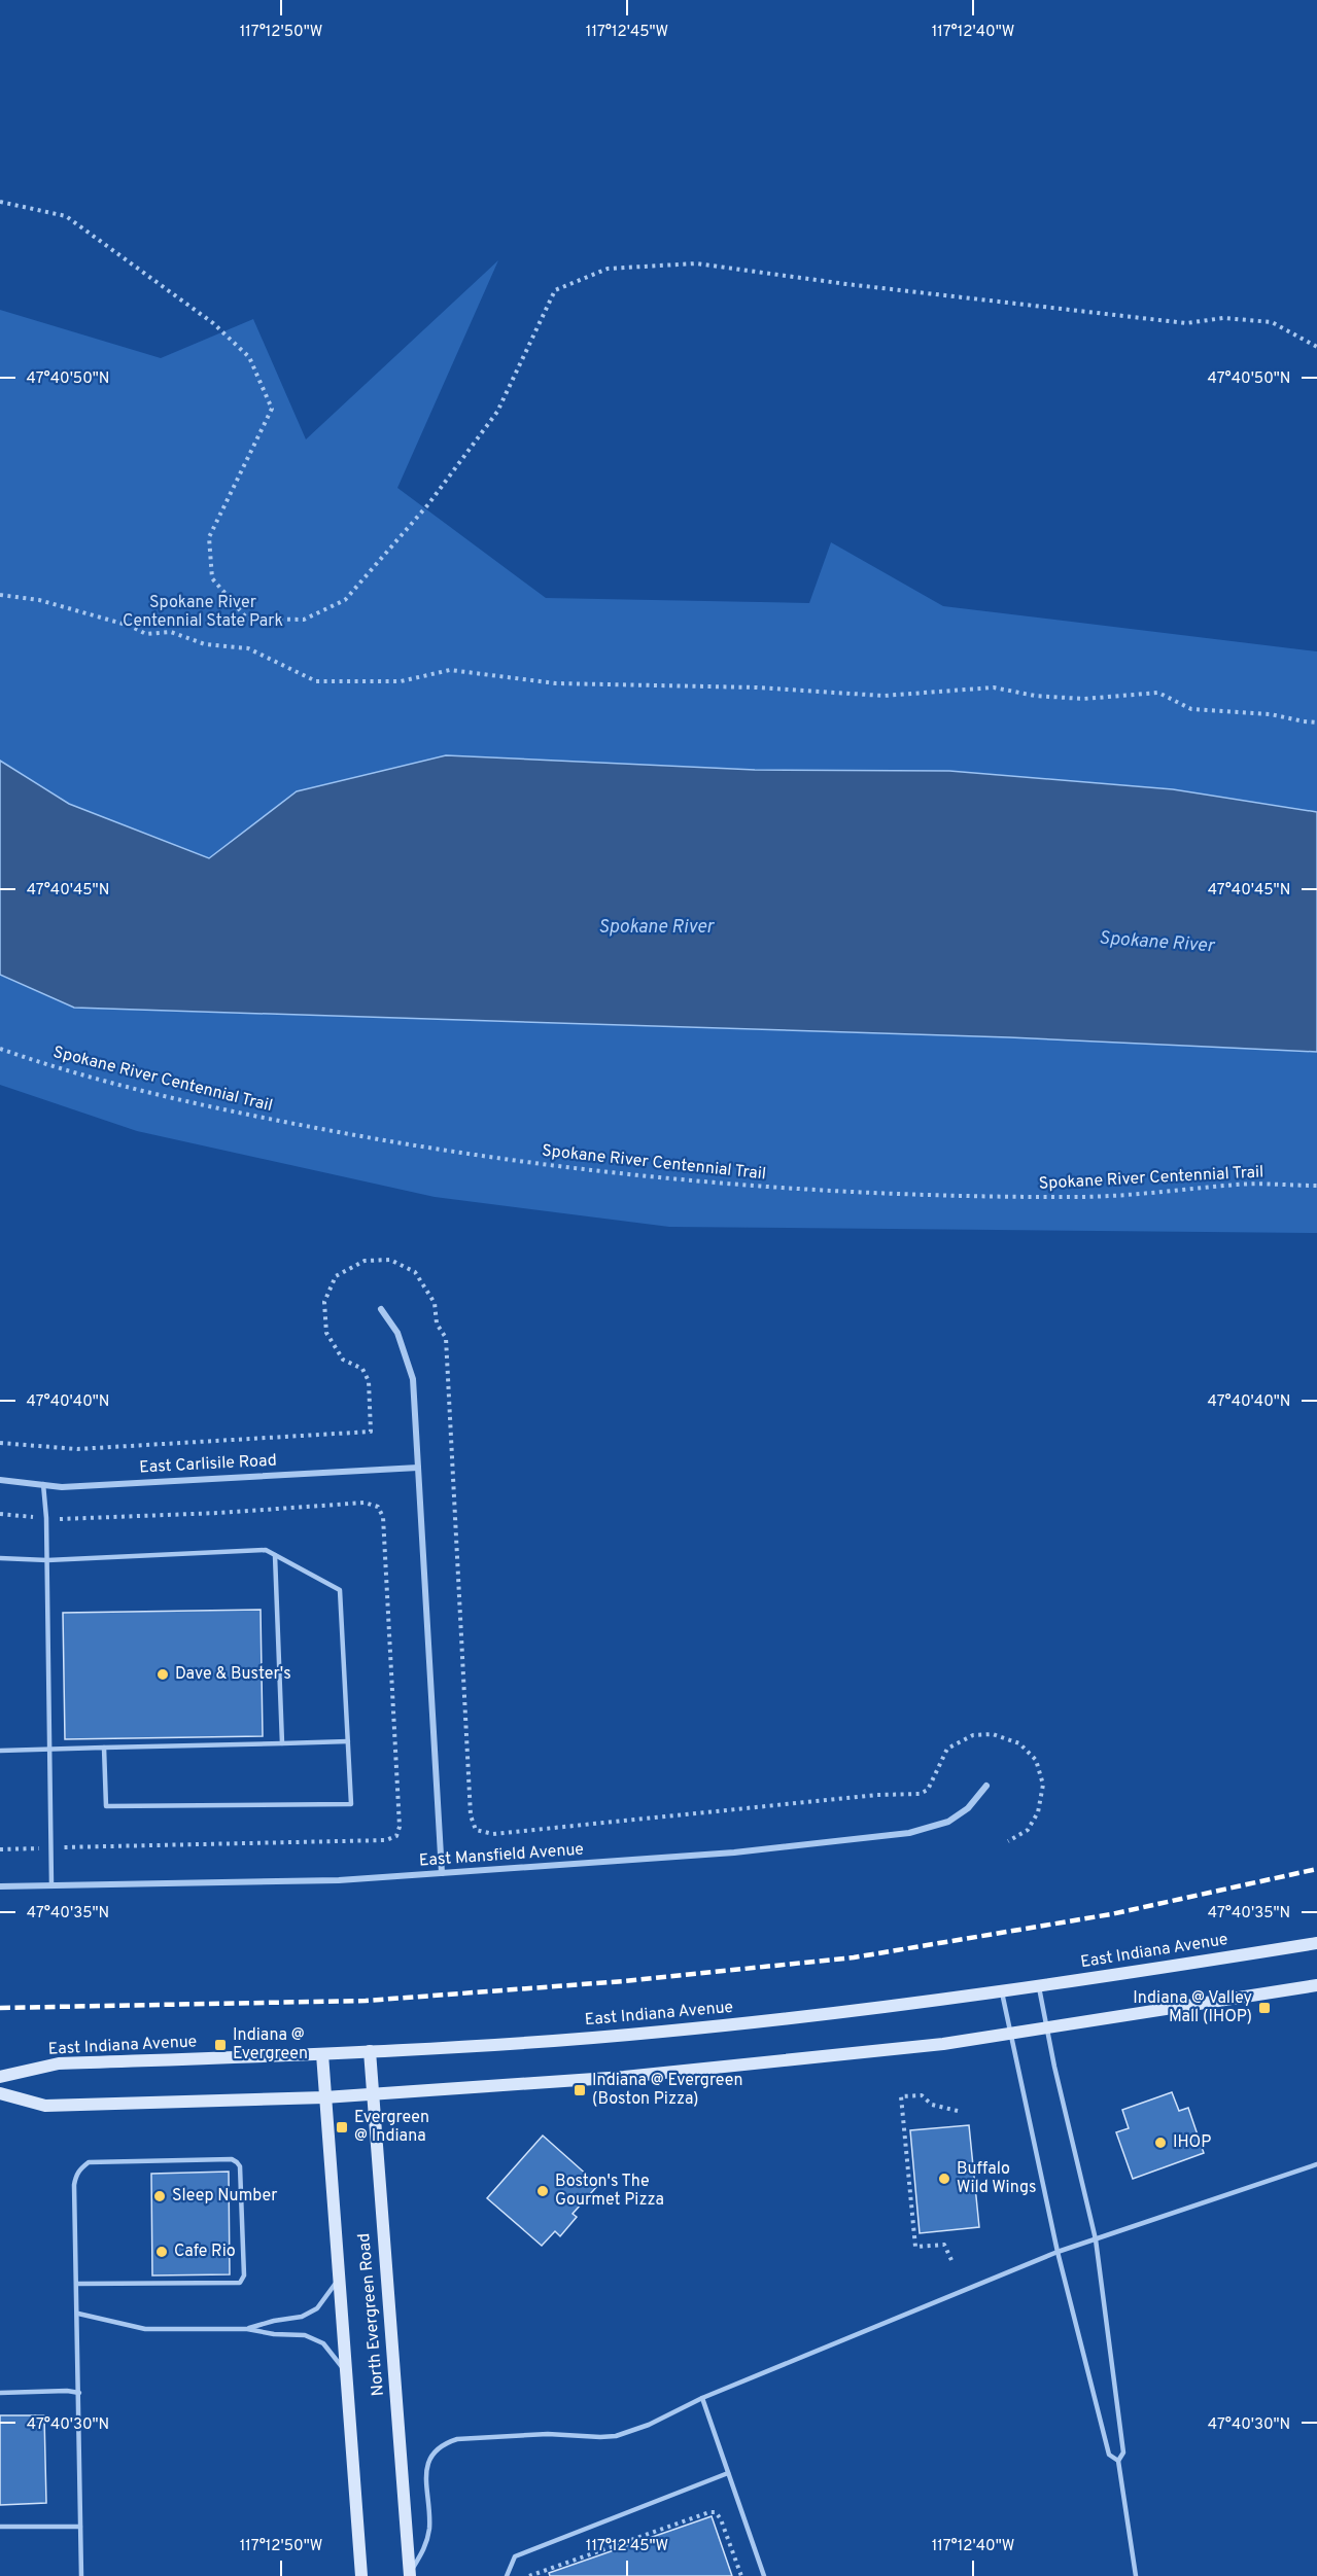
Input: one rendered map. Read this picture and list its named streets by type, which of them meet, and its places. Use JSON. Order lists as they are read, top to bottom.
{
  "streets": {
    "main road": ["East Indiana Avenue", "North Evergreen Road"],
    "street": ["East Carlisile Road", "East Mansfield Avenue"],
    "path": ["Spokane River Centennial Trail"]
  },
  "crossings": [
    ["East Indiana Avenue", "North Evergreen Road"]
  ],
  "water": ["Spokane River"],
  "parks": ["Spokane River Centennial State Park"],
  "places": {
    "other": [
      "Dave & Buster's",
      "IHOP",
      "Buffalo Wild Wings",
      "Boston's The Gourmet Pizza",
      "Sleep Number",
      "Cafe Rio"
    ],
    "transit": [
      "Indiana @ Valley Mall (IHOP)",
      "Indiana @ Evergreen",
      "Indiana @ Evergreen (Boston Pizza)",
      "Evergreen @ Indiana"
    ]
  },
  "coordinates": [
    "117°12'50\"W",
    "117°12'45\"W",
    "117°12'40\"W",
    "47°40'50\"N",
    "47°40'45\"N",
    "47°40'40\"N",
    "47°40'35\"N",
    "47°40'30\"N"
  ]
}
